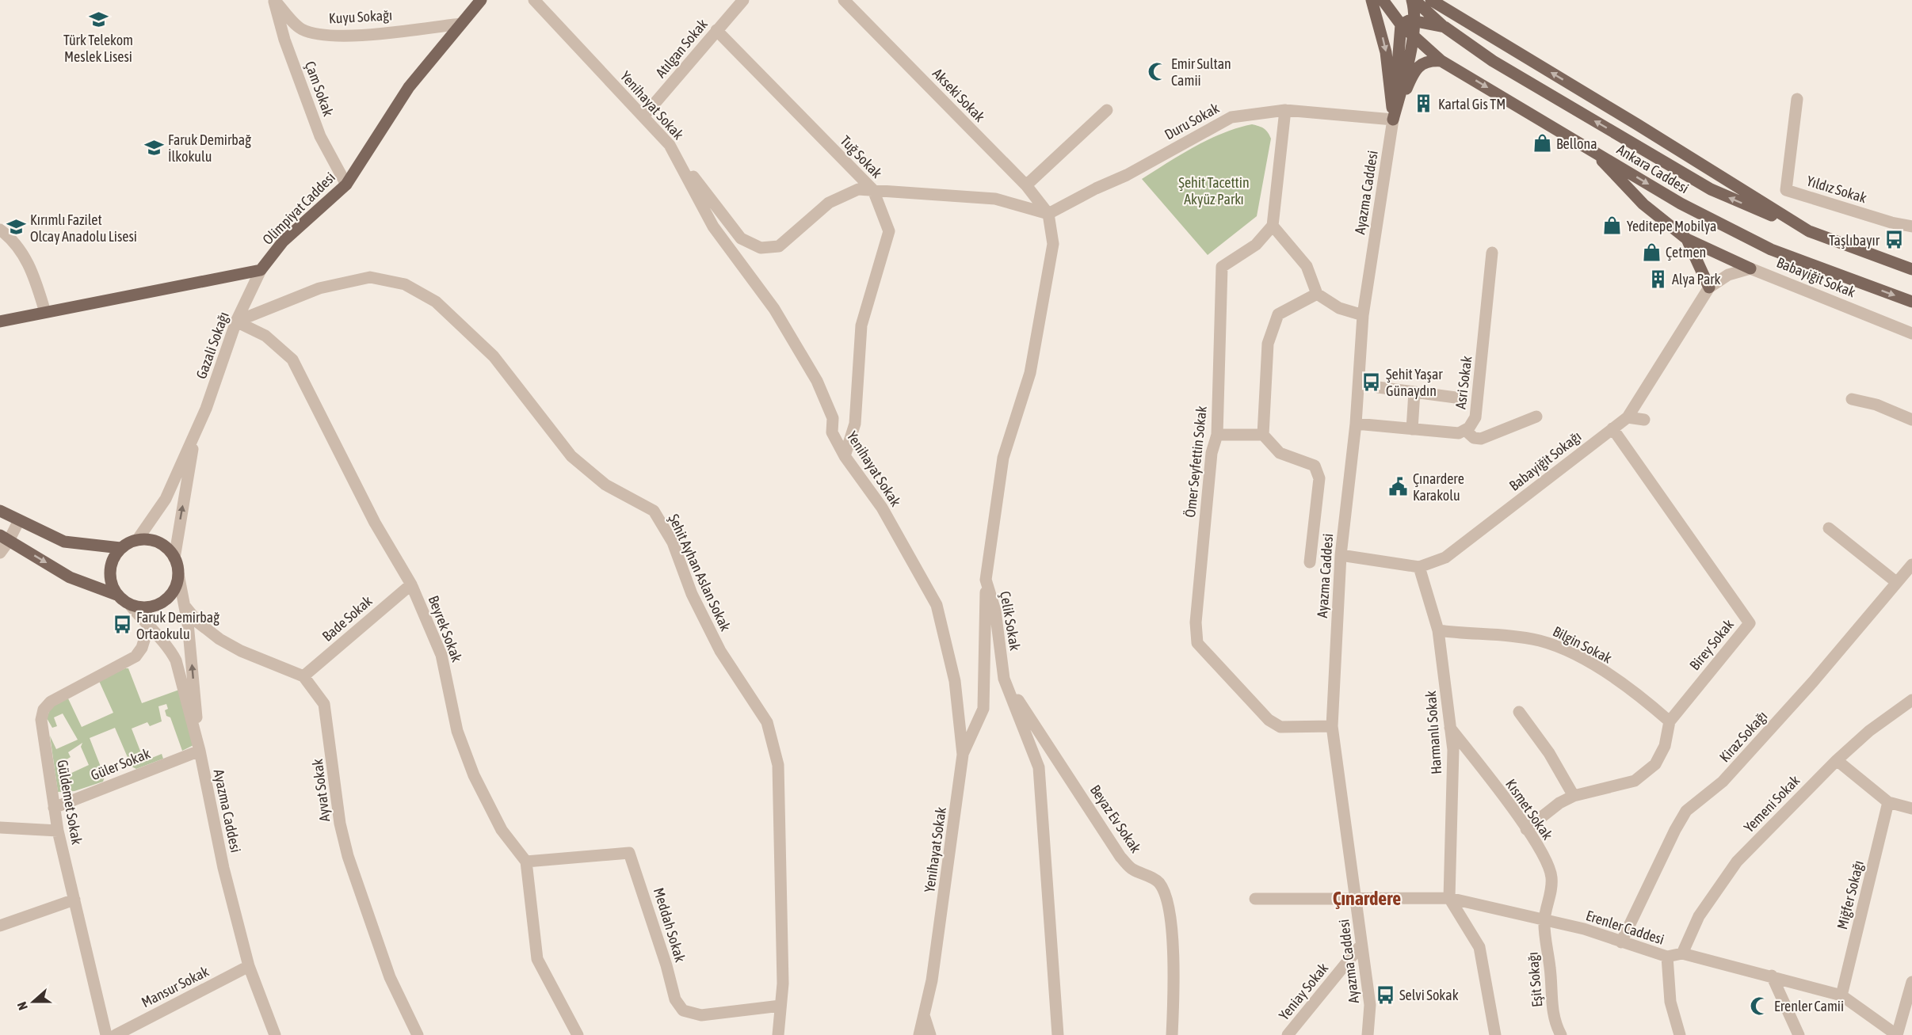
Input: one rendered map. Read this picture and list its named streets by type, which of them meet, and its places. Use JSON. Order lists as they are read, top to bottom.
{
  "streets": {
    "main road": ["Ankara Caddesi", "Ayazma Caddesi", "Olimpiyat Caddesi"],
    "street": [
      "Kuyu Sokağı",
      "Atılgan Sokak",
      "Çam Sokak",
      "Akseki Sokak",
      "Yenihayat Sokak",
      "Duru Sokak",
      "Tuğ Sokak",
      "Yıldız Sokak",
      "Babayiğit Sokak",
      "Gazali Sokağı",
      "Asri Sokak",
      "Babayiğit Sokağı",
      "Ömer Seyfettin Sokak",
      "Şehit Ayhan Aslan Sokak",
      "Bade Sokak",
      "Çelik Sokak",
      "Beyrek Sokak",
      "Bilgin Sokak",
      "Birey Sokak",
      "Harmanlı Sokak",
      "Kiraz Sokağı",
      "Güler Sokak",
      "Ayvat Sokak",
      "Güldemet Sokak",
      "Yemeni Sokak",
      "Kısmet Sokak",
      "Beyaz Ev Sokak",
      "Miğfer Sokağı",
      "Meddah Sokak",
      "Erenler Caddesi",
      "Eşit Sokağı",
      "Mansur Sokak",
      "Yeniay Sokak"
    ]
  },
  "crossings": [
    ["Kuyu Sokağı", "Çam Sokak"],
    ["Kuyu Sokağı", "Olimpiyat Caddesi"],
    ["Atılgan Sokak", "Yenihayat Sokak"],
    ["Atılgan Sokak", "Tuğ Sokak"],
    ["Çam Sokak", "Olimpiyat Caddesi"],
    ["Akseki Sokak", "Duru Sokak"],
    ["Akseki Sokak", "Çelik Sokak"],
    ["Yenihayat Sokak", "Tuğ Sokak"],
    ["Duru Sokak", "Ayazma Caddesi"],
    ["Duru Sokak", "Çelik Sokak"],
    ["Ayazma Caddesi", "Asri Sokak"],
    ["Ayazma Caddesi", "Babayiğit Sokağı"],
    ["Ayazma Caddesi", "Ömer Seyfettin Sokak"],
    ["Ayazma Caddesi", "Güler Sokak"],
    ["Ayazma Caddesi", "Güldemet Sokak"],
    ["Ayazma Caddesi", "Erenler Caddesi"],
    ["Ayazma Caddesi", "Mansur Sokak"],
    ["Ayazma Caddesi", "Yeniay Sokak"],
    ["Olimpiyat Caddesi", "Gazali Sokağı"],
    ["Gazali Sokağı", "Şehit Ayhan Aslan Sokak"],
    ["Gazali Sokağı", "Beyrek Sokak"],
    ["Babayiğit Sokağı", "Birey Sokak"],
    ["Babayiğit Sokağı", "Harmanlı Sokak"],
    ["Şehit Ayhan Aslan Sokak", "Beyrek Sokak"],
    ["Şehit Ayhan Aslan Sokak", "Meddah Sokak"],
    ["Bade Sokak", "Beyrek Sokak"],
    ["Bade Sokak", "Ayvat Sokak"],
    ["Çelik Sokak", "Beyaz Ev Sokak"],
    ["Beyrek Sokak", "Meddah Sokak"],
    ["Bilgin Sokak", "Birey Sokak"],
    ["Bilgin Sokak", "Harmanlı Sokak"],
    ["Birey Sokak", "Kısmet Sokak"],
    ["Harmanlı Sokak", "Kısmet Sokak"],
    ["Harmanlı Sokak", "Erenler Caddesi"],
    ["Kiraz Sokağı", "Erenler Caddesi"],
    ["Güler Sokak", "Güldemet Sokak"],
    ["Yemeni Sokak", "Erenler Caddesi"],
    ["Kısmet Sokak", "Erenler Caddesi"],
    ["Kısmet Sokak", "Eşit Sokağı"],
    ["Miğfer Sokağı", "Erenler Caddesi"],
    ["Erenler Caddesi", "Eşit Sokağı"]
  ],
  "districts": ["Çınardere"],
  "parks": ["Şehit Tacettin Akyüz Parkı"],
  "places": {
    "school or university": ["Türk Telekom Meslek Lisesi", "Faruk Demirbağ İlkokulu", "Kırımlı Fazilet Olcay Anadolu Lisesi"],
    "mosque": ["Emir Sultan Camii", "Erenler Camii"],
    "building": ["Kartal Gis TM", "Alya Park"],
    "shop": ["Bellona", "Yeditepe Mobilya", "Çetmen"],
    "bus stop": [
      "Taşlıbayır",
      "Şehit Yaşar Günaydın",
      "Faruk Demirbağ Ortaokulu",
      "Selvi Sokak"
    ],
    "public building": ["Çınardere Karakolu"]
  },
  "north": "left"
}
